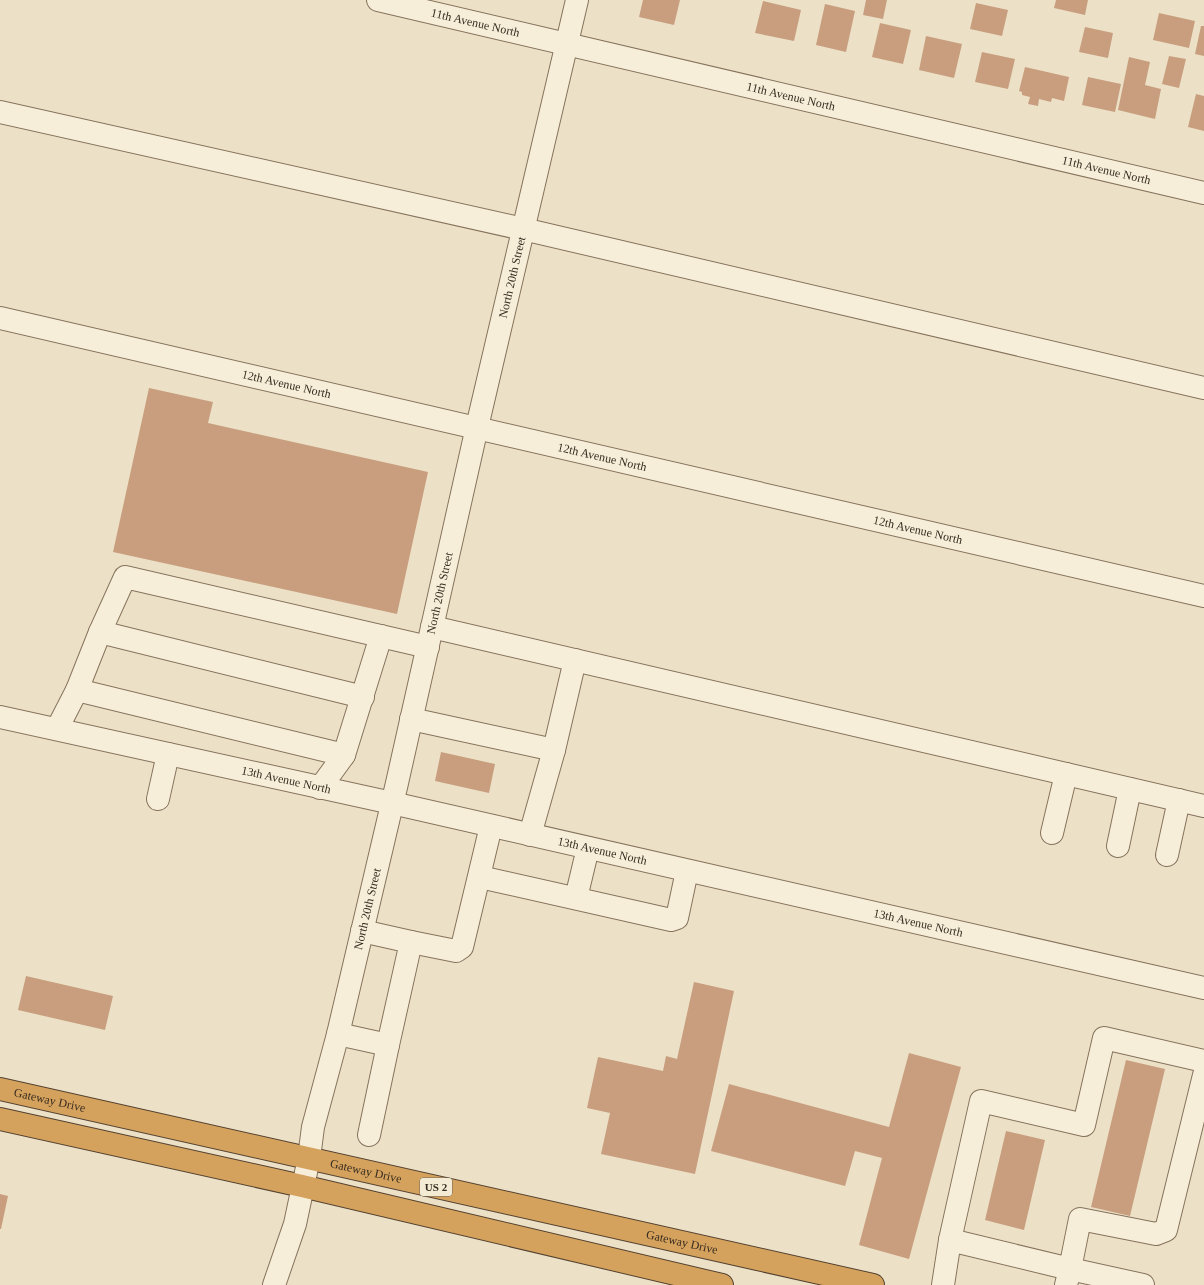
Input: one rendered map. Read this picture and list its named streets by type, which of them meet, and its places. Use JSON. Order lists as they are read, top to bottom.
{
  "streets": {
    "highway": ["Gateway Drive", "US 2"],
    "street": [
      "11th Avenue North",
      "North 20th Street",
      "12th Avenue North",
      "13th Avenue North"
    ]
  },
  "crossings": [
    ["11th Avenue North", "North 20th Street"],
    ["North 20th Street", "12th Avenue North"],
    ["North 20th Street", "13th Avenue North"],
    ["North 20th Street", "Gateway Drive"],
    ["North 20th Street", "US 2"]
  ]
}
